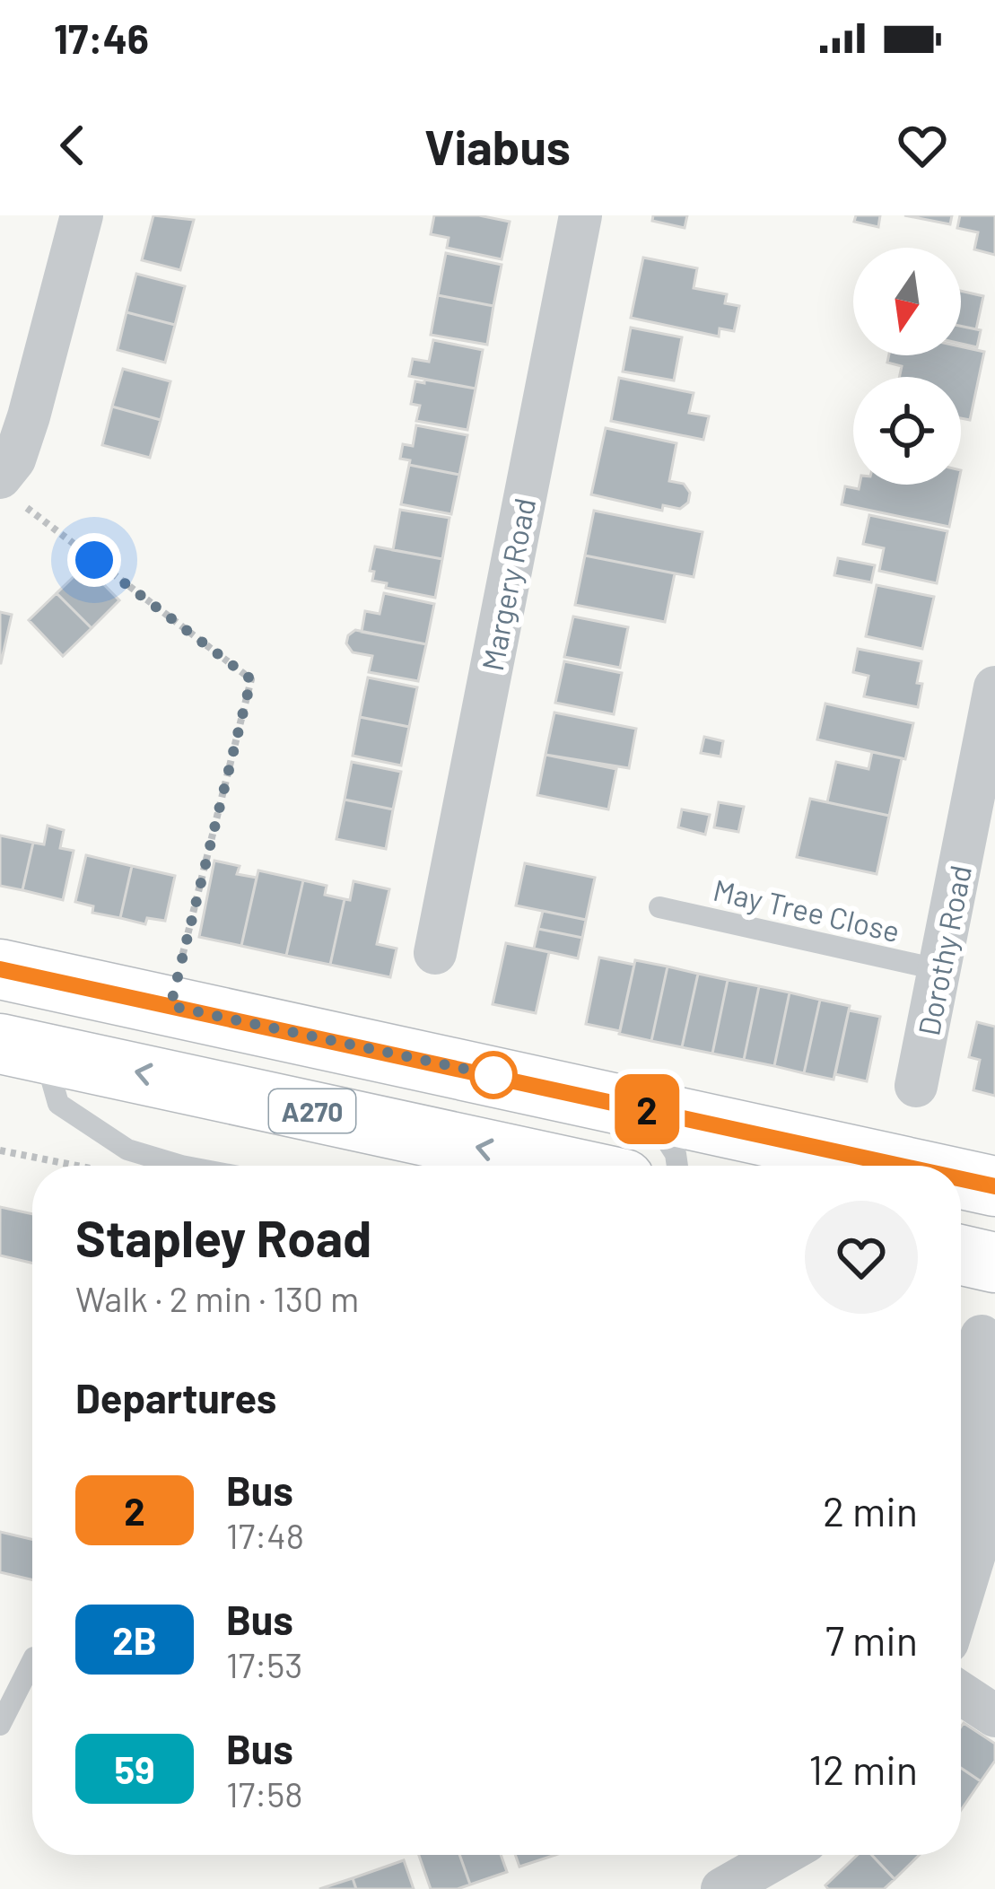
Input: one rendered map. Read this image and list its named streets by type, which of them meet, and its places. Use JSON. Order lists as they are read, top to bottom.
{
  "streets": {
    "main road": ["A270"],
    "street": ["Margery Road", "Dorothy Road"],
    "lane": ["May Tree Close"]
  },
  "crossings": [
    ["May Tree Close", "Dorothy Road"]
  ],
  "lines": ["bus line 2"],
  "north": "bottom",
  "page": {
    "status": "17:46",
    "header": "Viabus",
    "on_map": "2",
    "heading": [
      ["Stapley Road", "Walk · 2 min · 130 m"],
      "Departures"
    ],
    "list": [
      {
        "mark": "2",
        "name": "Bus",
        "note": "17:48",
        "value": "2 min"
      },
      {
        "mark": "2B",
        "name": "Bus",
        "note": "17:53",
        "value": "7 min"
      },
      {
        "mark": "59",
        "name": "Bus",
        "note": "17:58",
        "value": "12 min"
      }
    ]
  }
}
